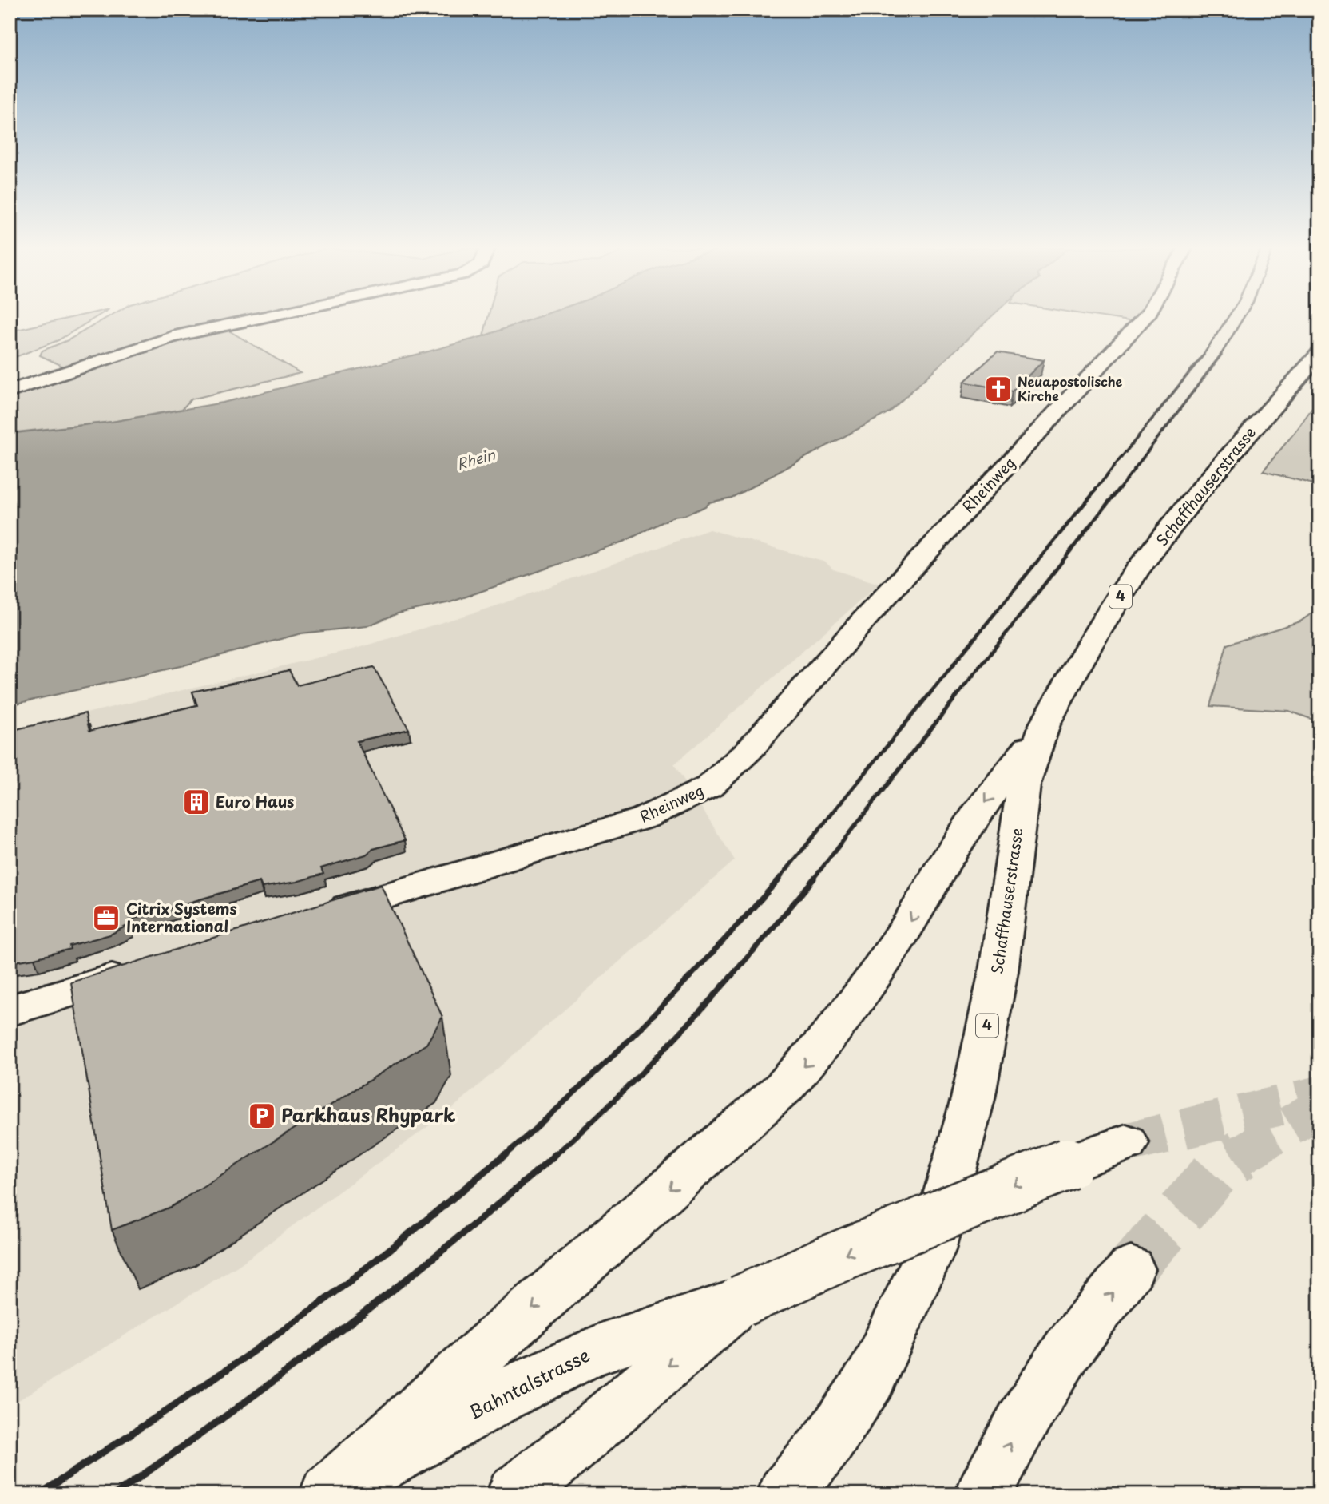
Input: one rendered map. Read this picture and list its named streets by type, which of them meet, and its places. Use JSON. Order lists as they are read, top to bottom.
{
  "streets": {
    "main road": [
      "Rheinweg",
      "Schaffhauserstrasse",
      "4",
      "Bahntalstrasse"
    ]
  },
  "water": ["Rhein"],
  "places": {
    "church": ["Neuapostolische Kirche"],
    "building": ["Euro Haus"],
    "office": ["Citrix Systems International"],
    "parking": ["Parkhaus Rhypark"]
  }
}
